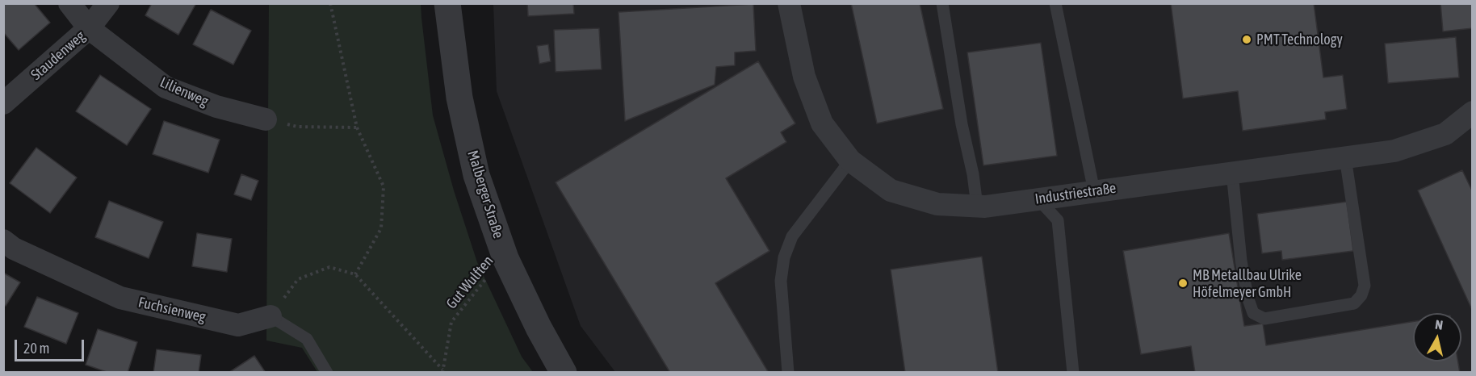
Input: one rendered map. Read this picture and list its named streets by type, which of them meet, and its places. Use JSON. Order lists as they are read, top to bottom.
{
  "streets": {
    "street": [
      "Staudenweg",
      "Lilienweg",
      "Industriestraße",
      "Malberger Straße",
      "Fuchsienweg"
    ],
    "path": ["Gut Wulften"]
  },
  "crossings": [
    ["Staudenweg", "Lilienweg"],
    ["Malberger Straße", "Gut Wulften"]
  ],
  "places": ["PMT Technology", "MB Metallbau Ulrike Höfelmeyer GmbH"],
  "scale_bar": "20 m",
  "north": "top"
}
